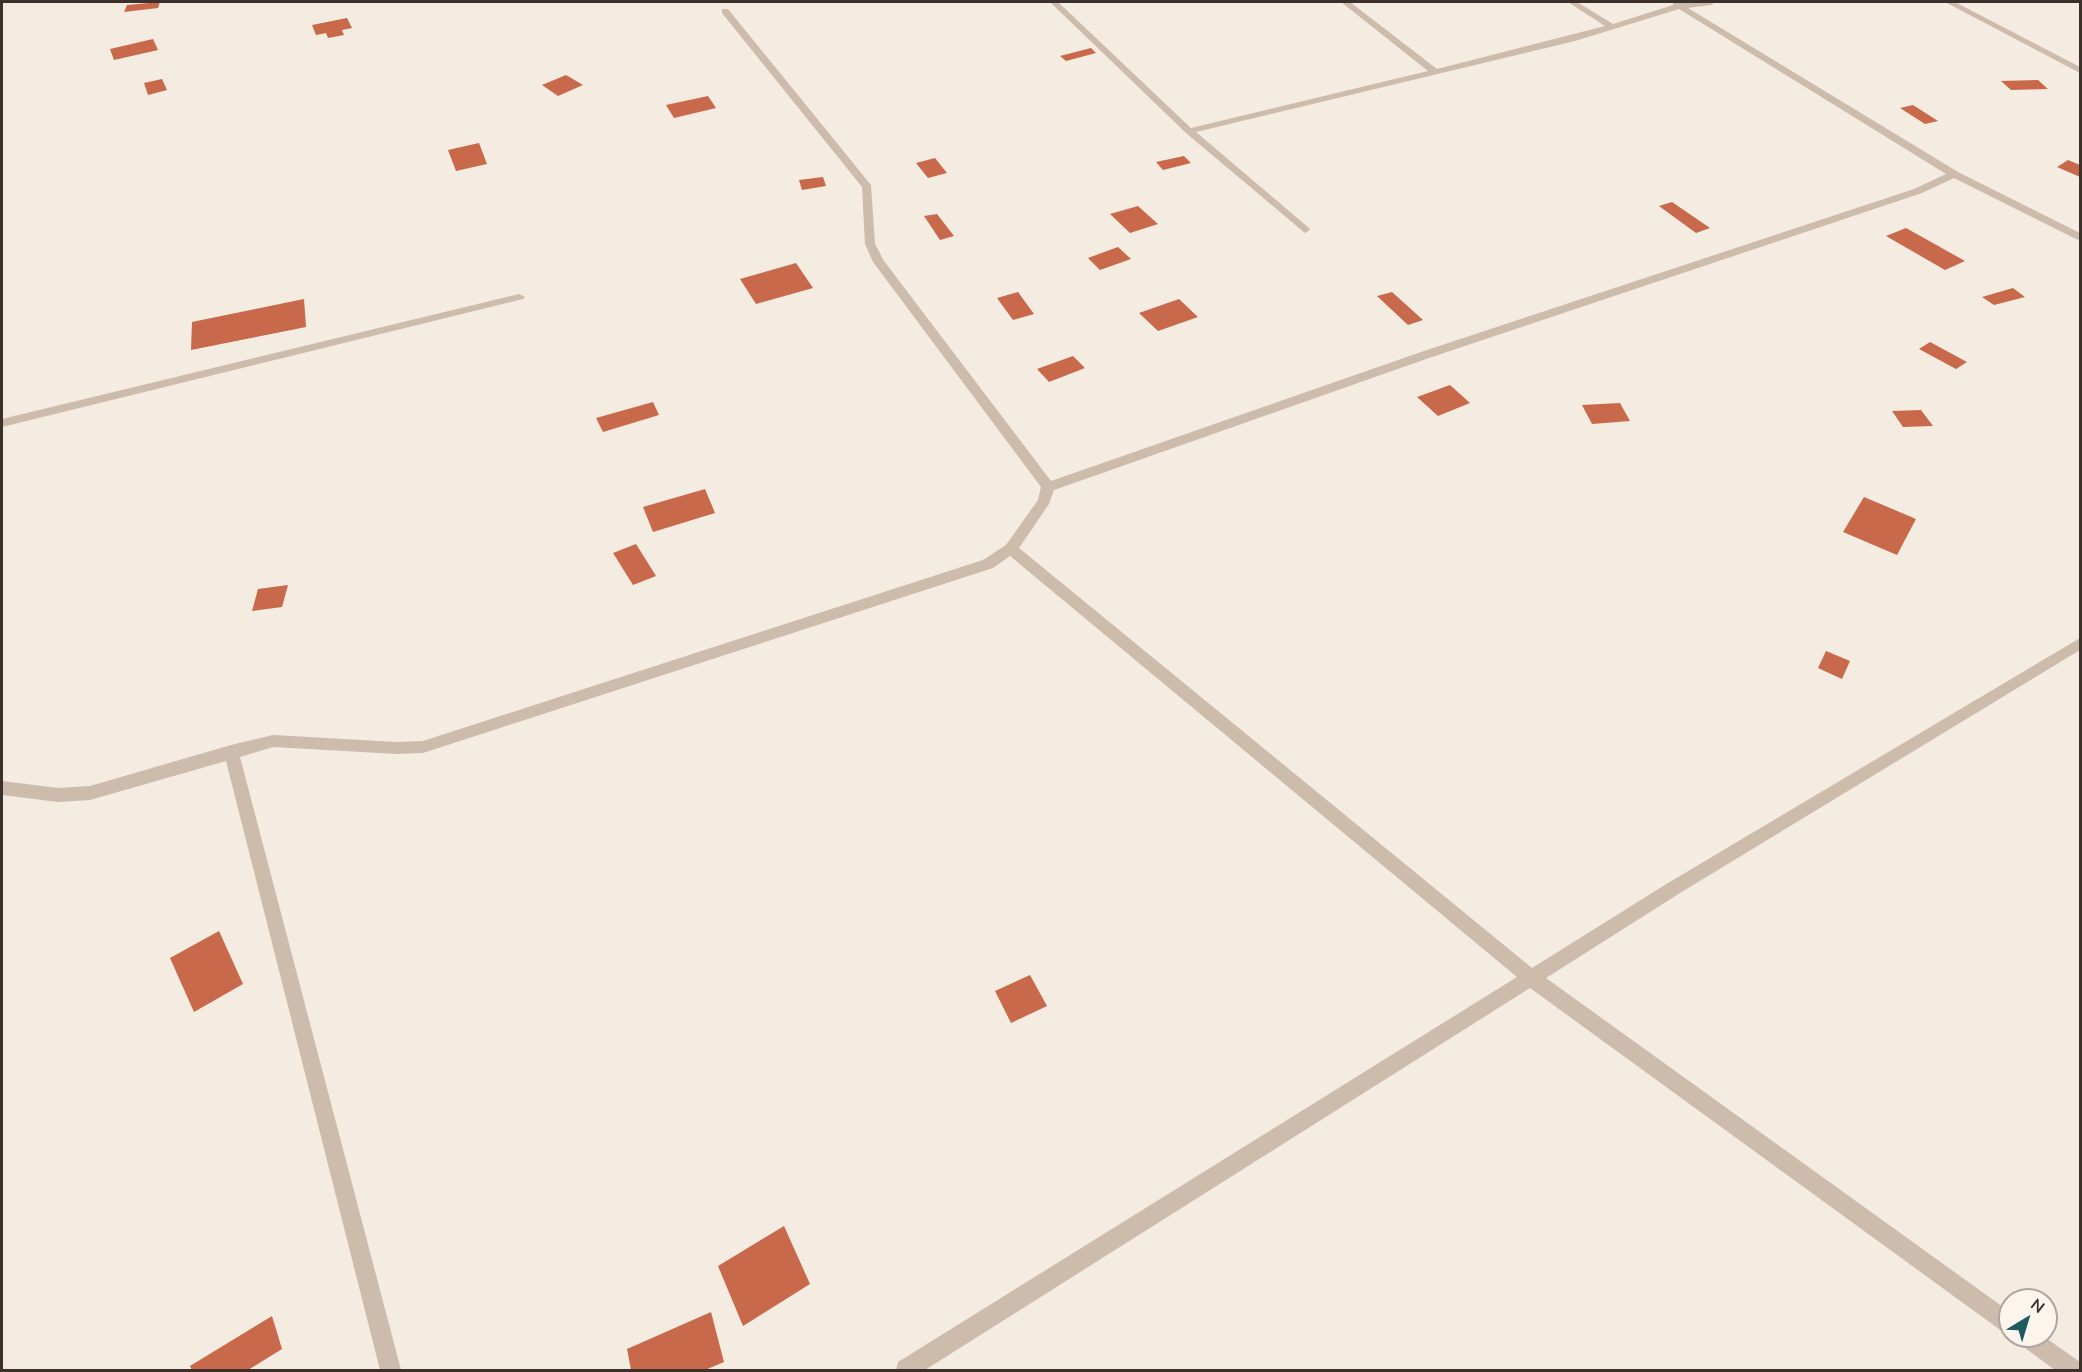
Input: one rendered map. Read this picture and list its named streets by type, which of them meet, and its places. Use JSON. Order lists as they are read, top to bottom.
{
  "north": "top right"
}
